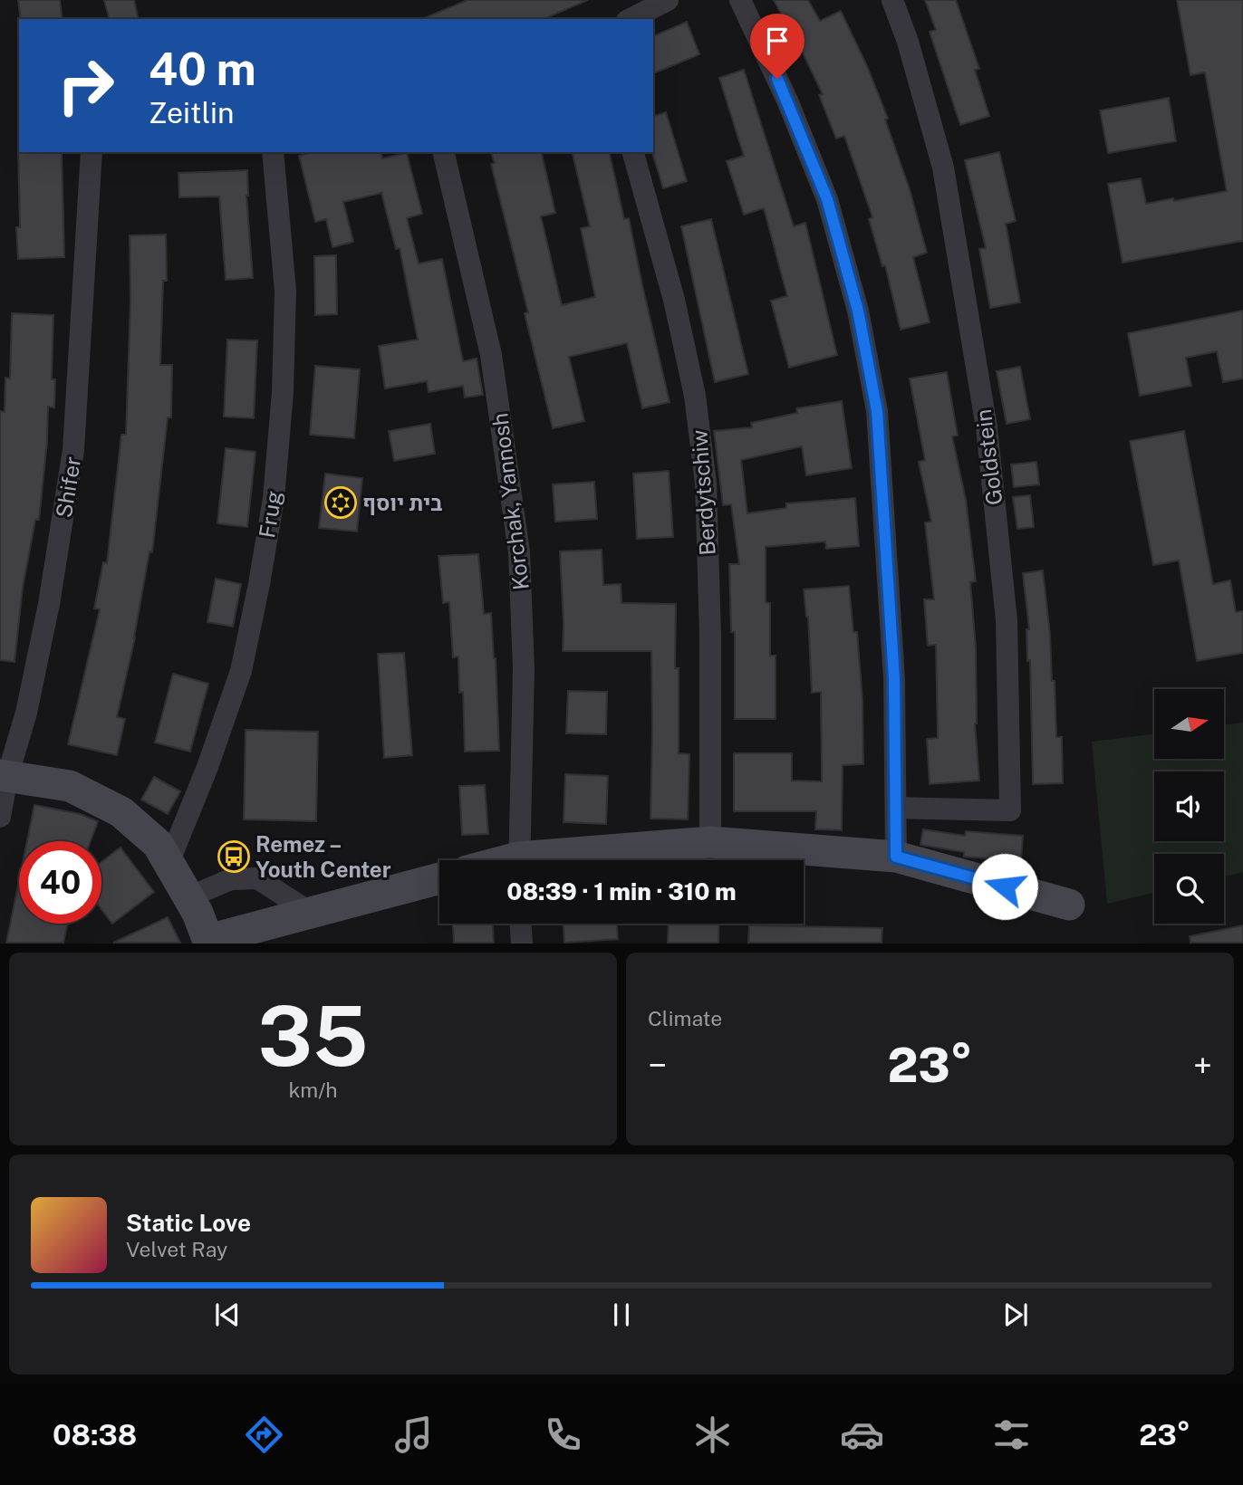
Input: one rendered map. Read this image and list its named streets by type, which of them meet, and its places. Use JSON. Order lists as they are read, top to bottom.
{
  "streets": {
    "street": [
      "Goldstein",
      "Shifer",
      "Berdytschiw",
      "Korchak, Yannosh",
      "Frug"
    ]
  },
  "places": {
    "synagogue": ["בית יוסף"],
    "bus stop": ["Remez – Youth Center"]
  },
  "north": "right",
  "page": {
    "turn": ["40 m", "Zeitlin"],
    "limit": "40",
    "trip": "08:39 · 1 min · 310 m",
    "tile": [
      ["35", "km/h"],
      "Climate"
    ],
    "heat": ["−", "23°", "+"],
    "song": ["Static Love", "Velvet Ray"],
    "tabs": ["08:38", "23°"]
  }
}
